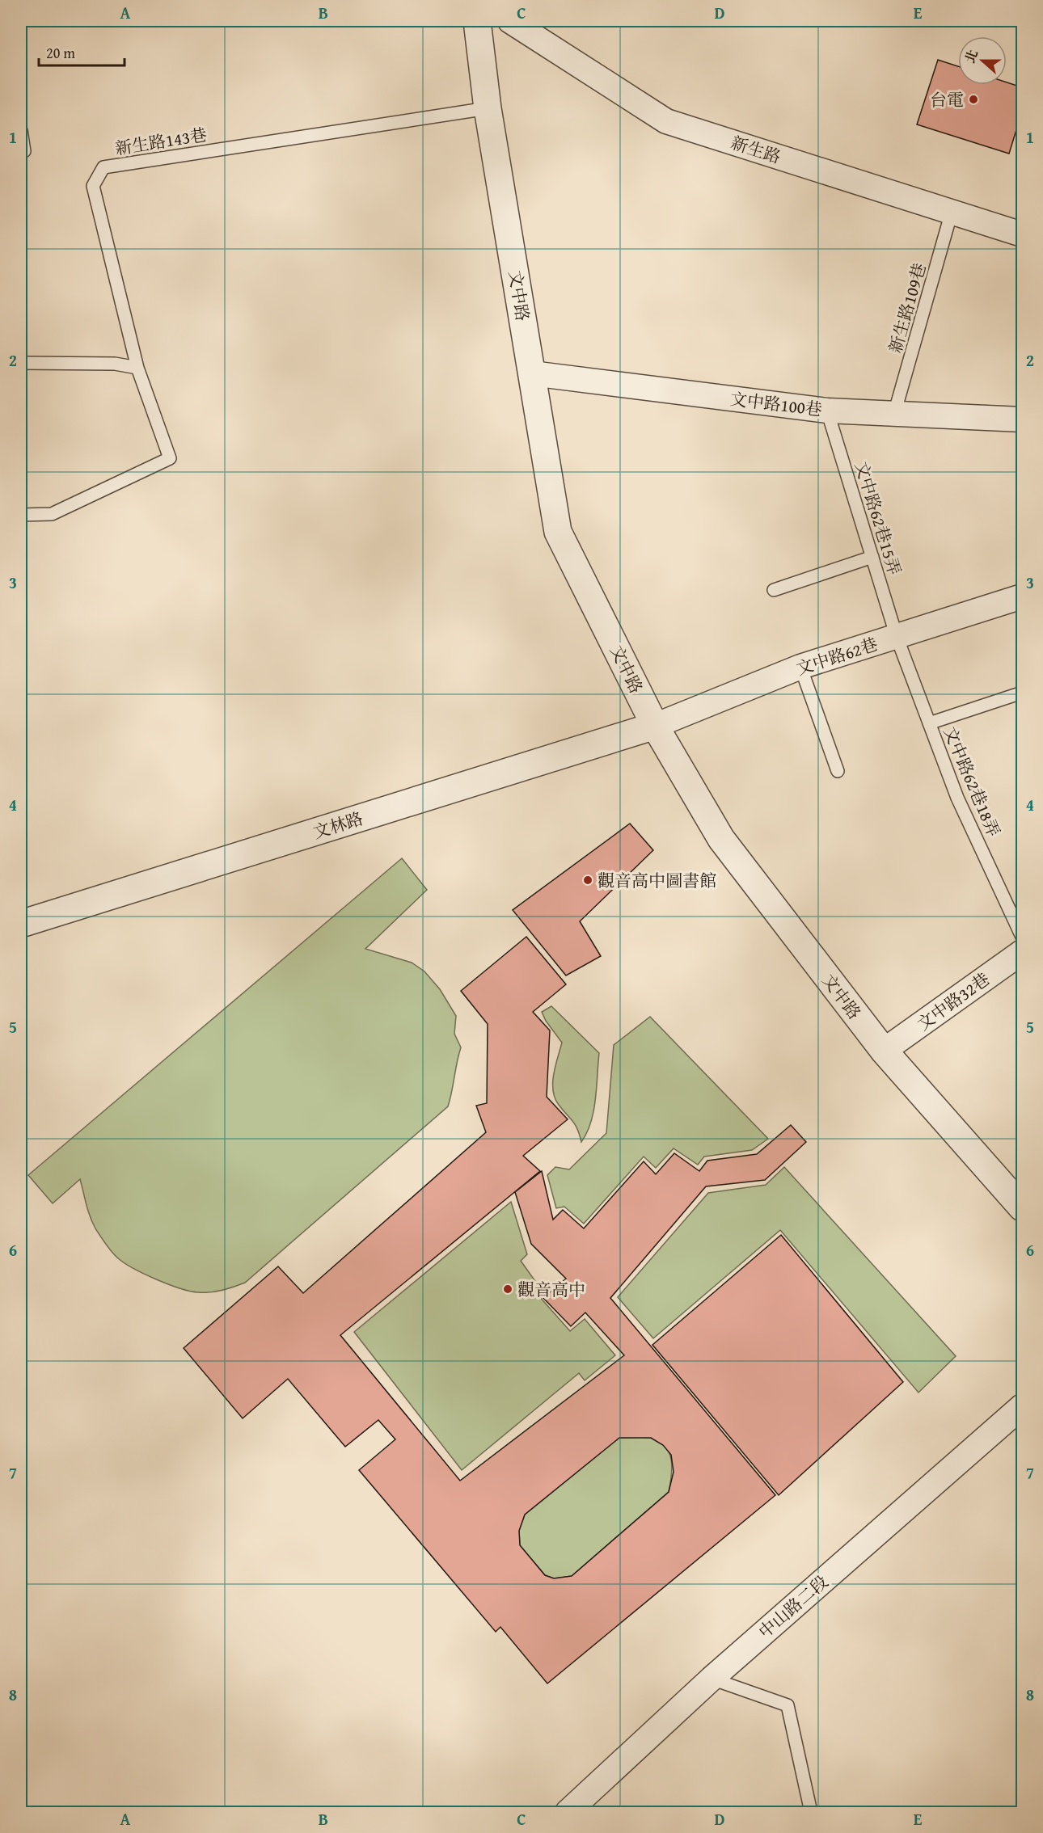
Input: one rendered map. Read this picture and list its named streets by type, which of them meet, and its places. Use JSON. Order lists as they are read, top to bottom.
{
  "streets": {
    "street": [
      "新生路",
      "文中路",
      "文中路100巷",
      "文中路62巷",
      "文林路",
      "文中路32巷",
      "中山路二段"
    ],
    "lane": [
      "新生路143巷",
      "新生路109巷",
      "文中路62巷15弄",
      "文中路62巷18弄"
    ]
  },
  "crossings": [
    ["新生路143巷", "文中路"],
    ["新生路", "新生路109巷"],
    ["文中路", "文中路100巷"],
    ["文中路", "文中路62巷"],
    ["文中路", "文林路"],
    ["文中路", "文中路32巷"],
    ["新生路109巷", "文中路100巷"],
    ["文中路100巷", "文中路62巷15弄"],
    ["文中路62巷15弄", "文中路62巷"],
    ["文中路62巷15弄", "文中路62巷18弄"],
    ["文中路62巷", "文中路62巷18弄"],
    ["文中路62巷", "文林路"]
  ],
  "places": ["台電", "觀音高中圖書館", "觀音高中"],
  "scale_bar": "20 m",
  "north": "left",
  "grid": {
    "columns": [
      "A",
      "B",
      "C",
      "D",
      "E"
    ],
    "rows": [
      "1",
      "2",
      "3",
      "4",
      "5",
      "6",
      "7",
      "8"
    ]
  }
}
